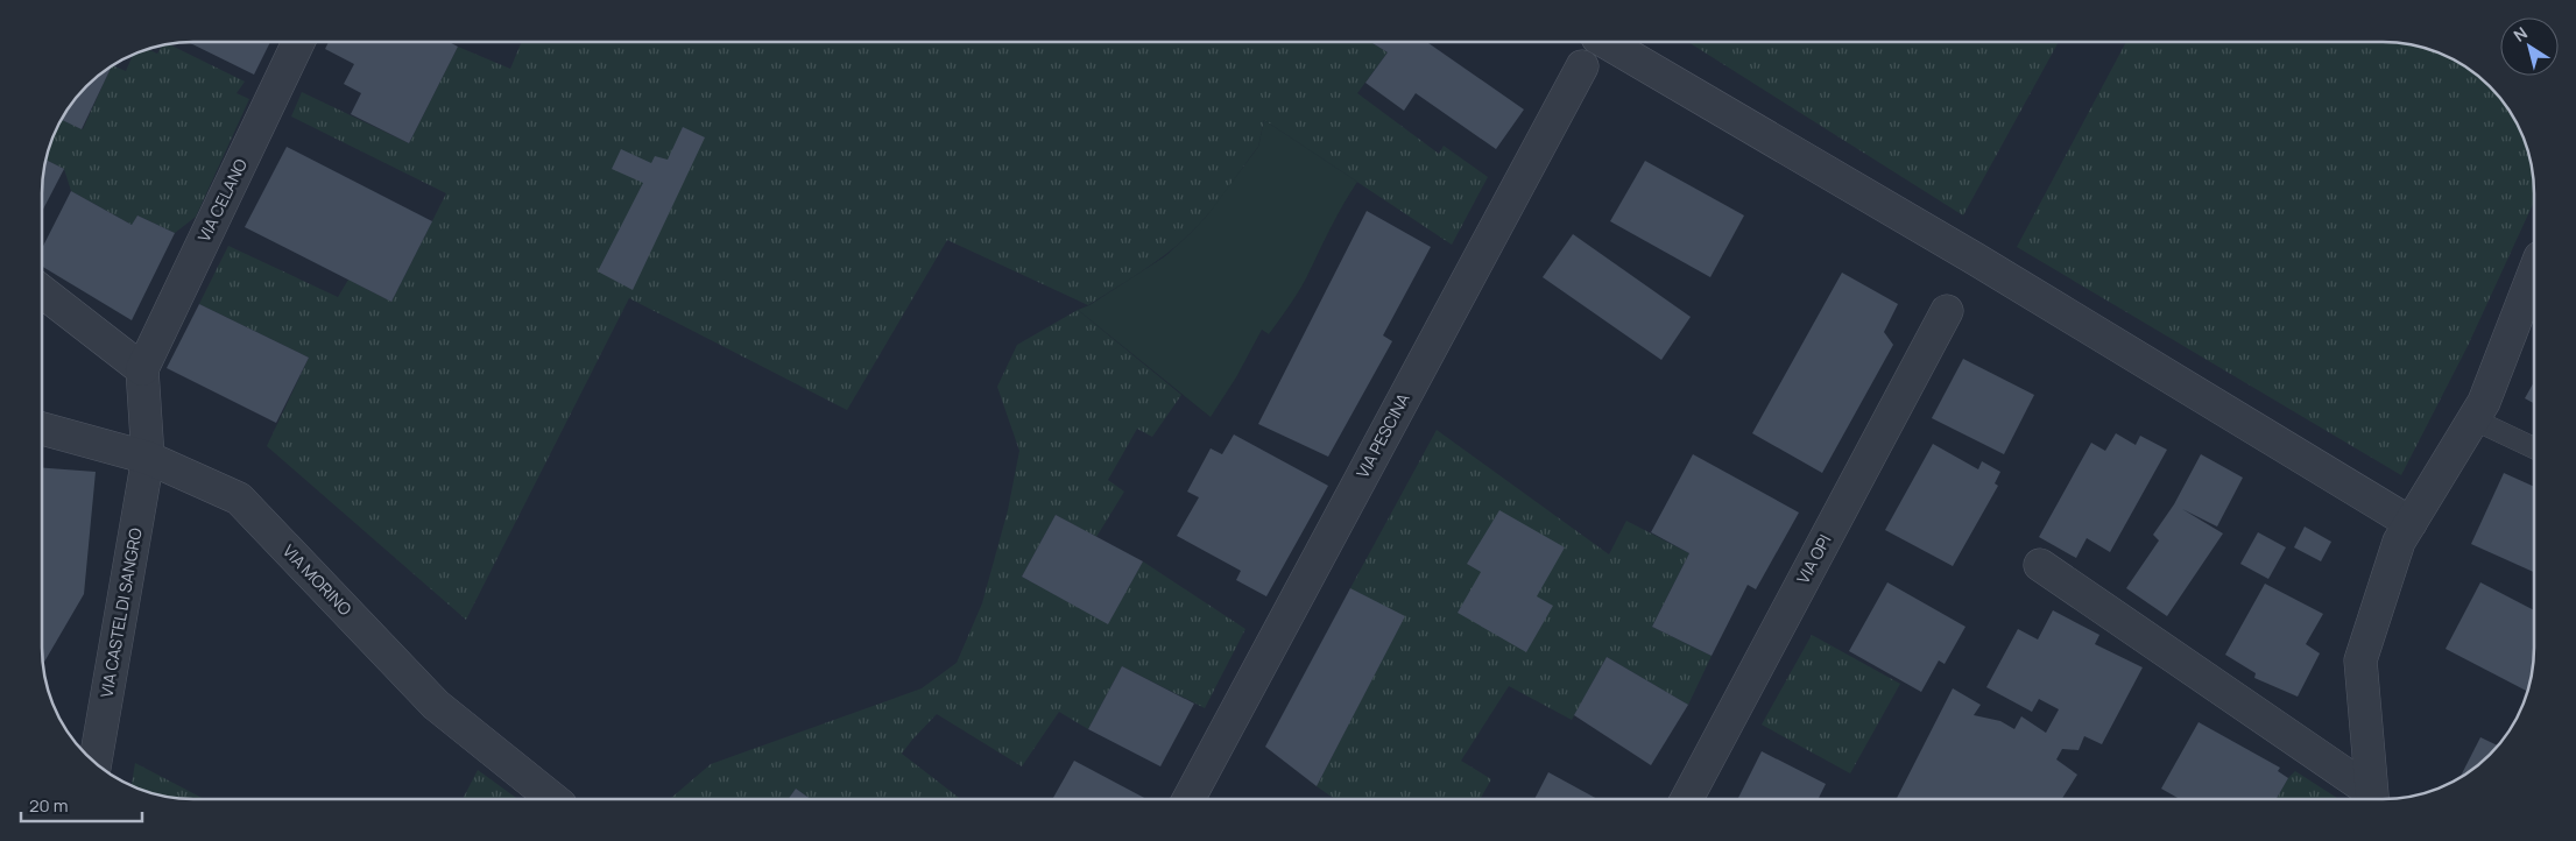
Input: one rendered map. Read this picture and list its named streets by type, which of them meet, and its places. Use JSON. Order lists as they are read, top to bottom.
{
  "streets": {
    "street": [
      "VIA CELANO",
      "VIA PESCINA",
      "VIA OPI",
      "VIA MORINO",
      "VIA CASTEL DI SANGRO"
    ]
  },
  "crossings": [
    ["VIA CELANO", "VIA CASTEL DI SANGRO"],
    ["VIA MORINO", "VIA CASTEL DI SANGRO"]
  ],
  "scale_bar": "20 m",
  "north": "top left"
}
